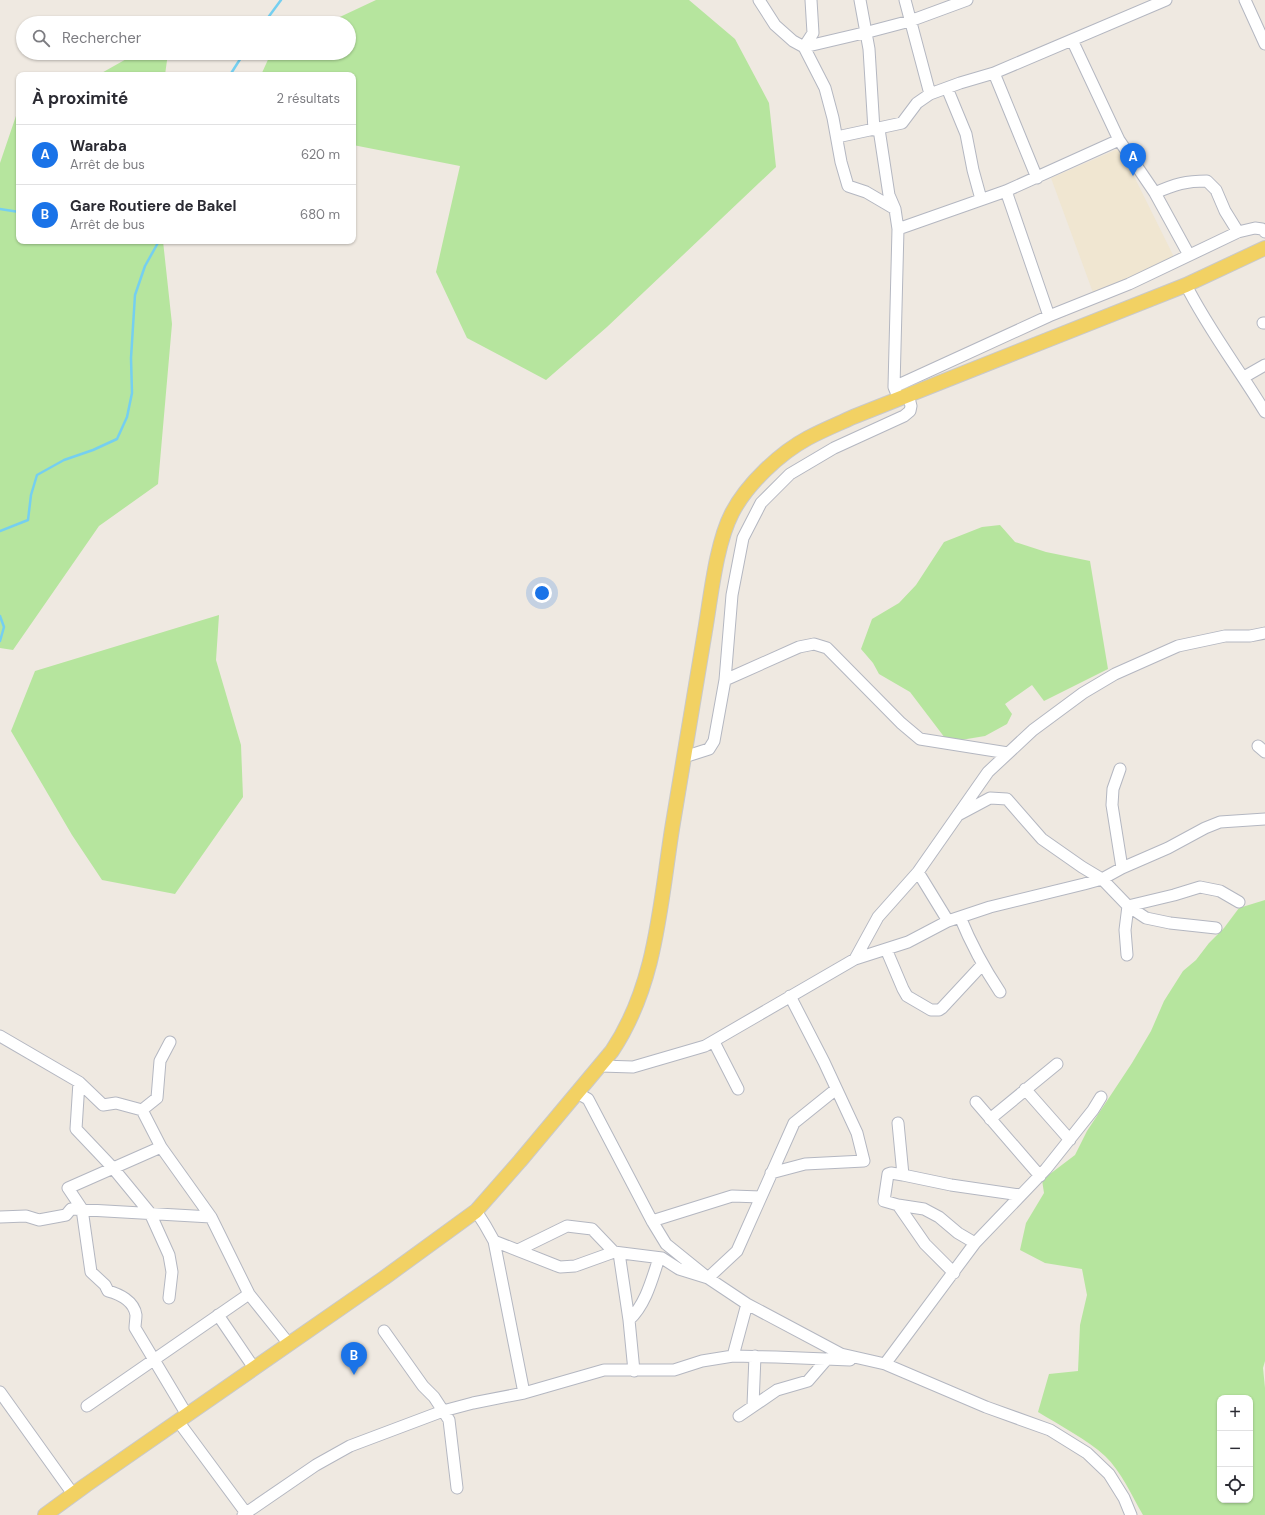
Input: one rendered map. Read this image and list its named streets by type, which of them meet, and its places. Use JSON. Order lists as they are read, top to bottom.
{
  "page": {
    "search": "Rechercher",
    "heading": ["À proximité", "2 résultats"],
    "list": [
      {
        "mark": "A",
        "name": "Waraba",
        "note": "Arrêt de bus",
        "value": "620 m"
      },
      {
        "mark": "B",
        "name": "Gare Routiere de Bakel",
        "note": "Arrêt de bus",
        "value": "680 m"
      }
    ],
    "pins": ["A", "B"],
    "map_buttons": ["+", "−"]
  }
}
